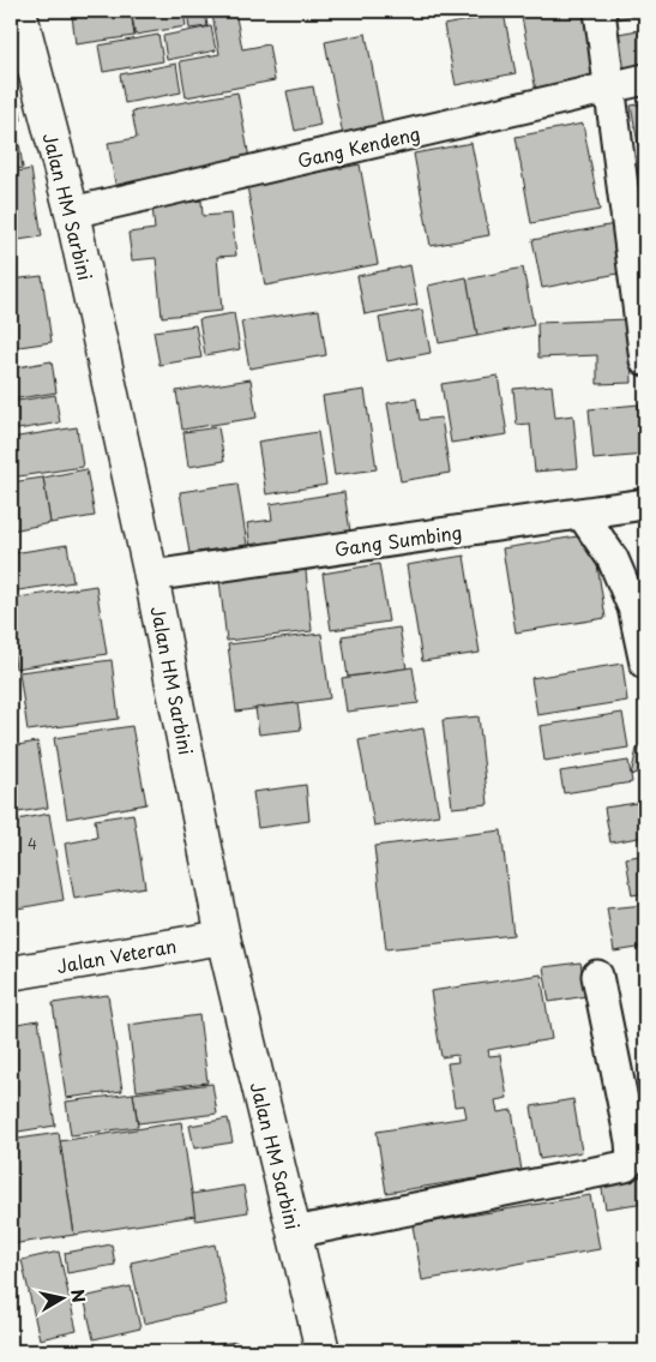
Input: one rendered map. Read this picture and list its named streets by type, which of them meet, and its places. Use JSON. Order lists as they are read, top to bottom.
{
  "streets": {
    "main road": ["Jalan HM Sarbini", "Jalan Veteran"],
    "street": ["Gang Kendeng", "Gang Sumbing"]
  },
  "crossings": [
    ["Gang Kendeng", "Jalan HM Sarbini"],
    ["Jalan HM Sarbini", "Gang Sumbing"],
    ["Jalan HM Sarbini", "Jalan Veteran"]
  ],
  "house_numbers": ["4"],
  "north": "right"
}
